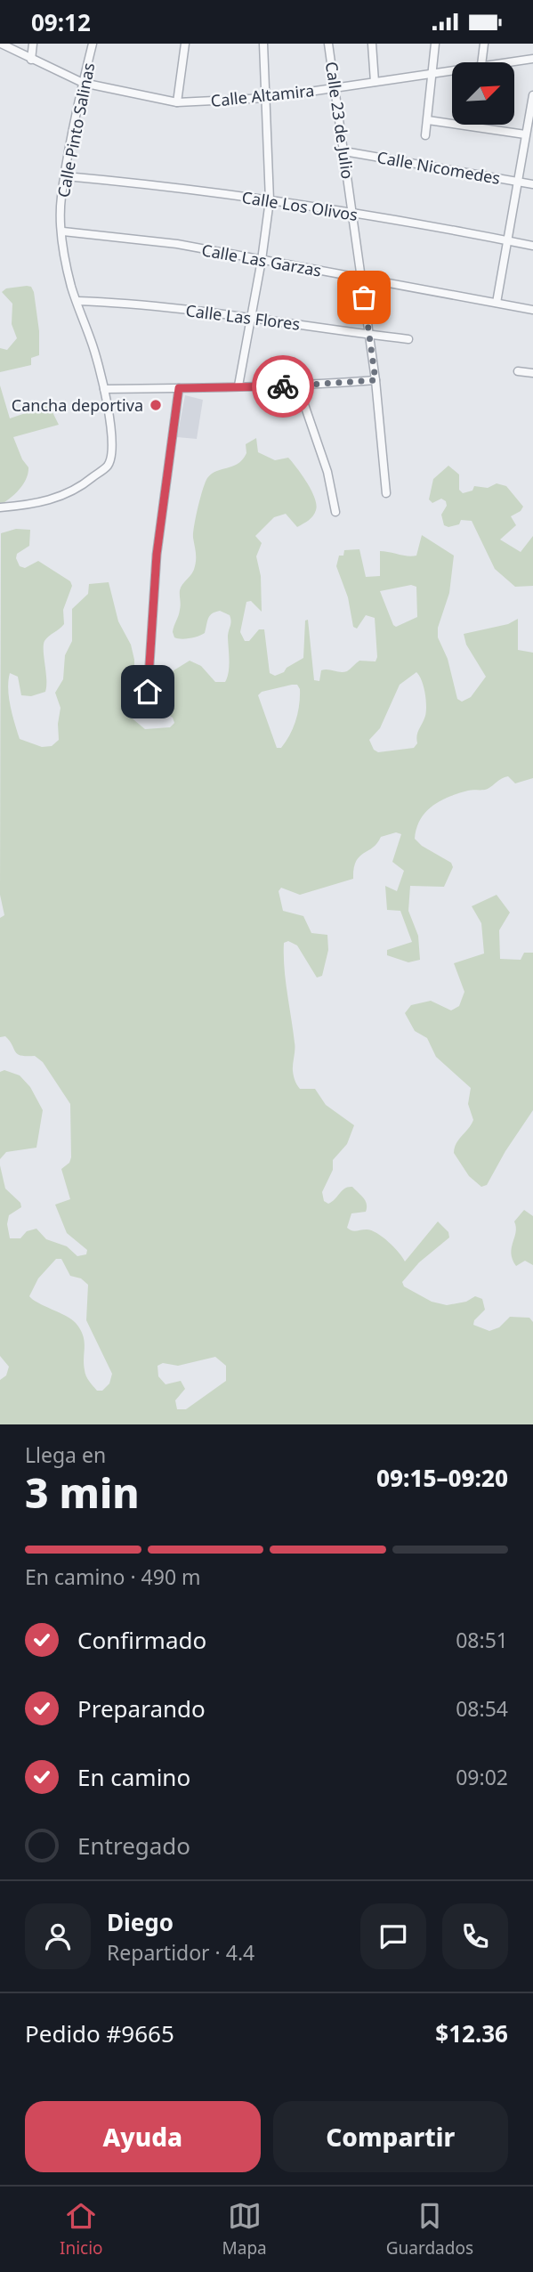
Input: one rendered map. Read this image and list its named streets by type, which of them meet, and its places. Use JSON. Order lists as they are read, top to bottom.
{
  "streets": {
    "street": [
      "Calle Altamira",
      "Calle 23 de Julio",
      "Calle Pinto Salinas",
      "Calle Nicomedes",
      "Calle Los Olivos",
      "Calle Las Garzas",
      "Calle Las Flores"
    ]
  },
  "crossings": [
    ["Calle Altamira", "Calle 23 de Julio"],
    ["Calle Altamira", "Calle Pinto Salinas"],
    ["Calle 23 de Julio", "Calle Nicomedes"],
    ["Calle 23 de Julio", "Calle Los Olivos"],
    ["Calle 23 de Julio", "Calle Las Garzas"],
    ["Calle 23 de Julio", "Calle Las Flores"],
    ["Calle Pinto Salinas", "Calle Los Olivos"],
    ["Calle Pinto Salinas", "Calle Las Garzas"],
    ["Calle Pinto Salinas", "Calle Las Flores"]
  ],
  "places": ["Cancha deportiva"],
  "north": "top right",
  "page": {
    "status": "09:12",
    "heading": ["3 min", "Llega en", "09:15–09:20"],
    "panel": [
      "Diego",
      "Repartidor · 4.4",
      "Pedido #9665",
      "$12.36"
    ],
    "bar": "En camino · 490 m",
    "list": [
      ["Confirmado", "08:51"],
      ["Preparando", "08:54"],
      ["En camino", "09:02"],
      "Entregado"
    ],
    "buttons": ["Ayuda", "Compartir"],
    "tabs": ["Inicio", "Mapa", "Guardados"]
  }
}
